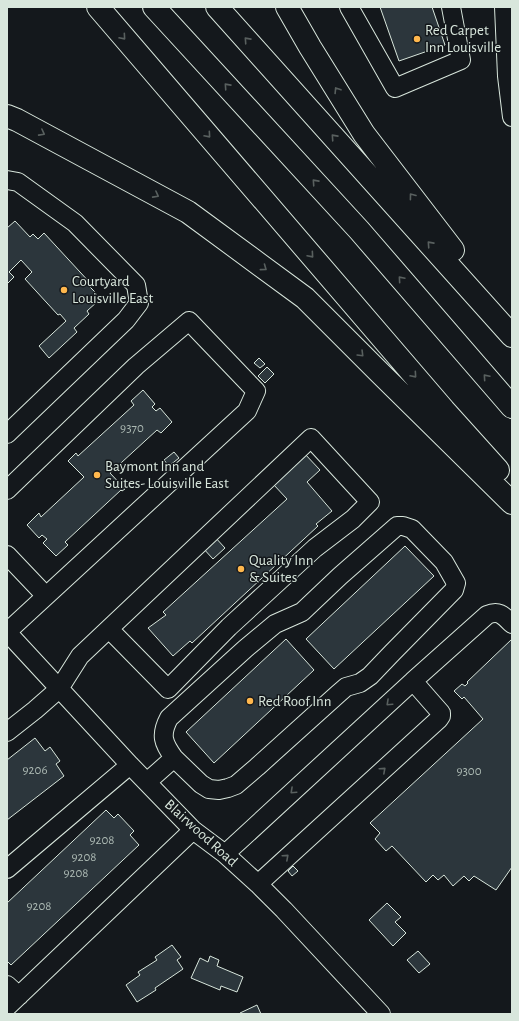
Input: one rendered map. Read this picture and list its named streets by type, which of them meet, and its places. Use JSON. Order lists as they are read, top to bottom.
{
  "streets": {
    "street": ["Blairwood Road"]
  },
  "places": [
    "Red Carpet Inn Louisville",
    "Courtyard Louisville East",
    "Baymont Inn and Suites- Louisville East",
    "Quality Inn & Suites",
    "Red Roof Inn"
  ],
  "house_numbers": [
    "9370",
    "9206",
    "9300",
    "9208",
    "9208",
    "9208",
    "9208"
  ]
}
